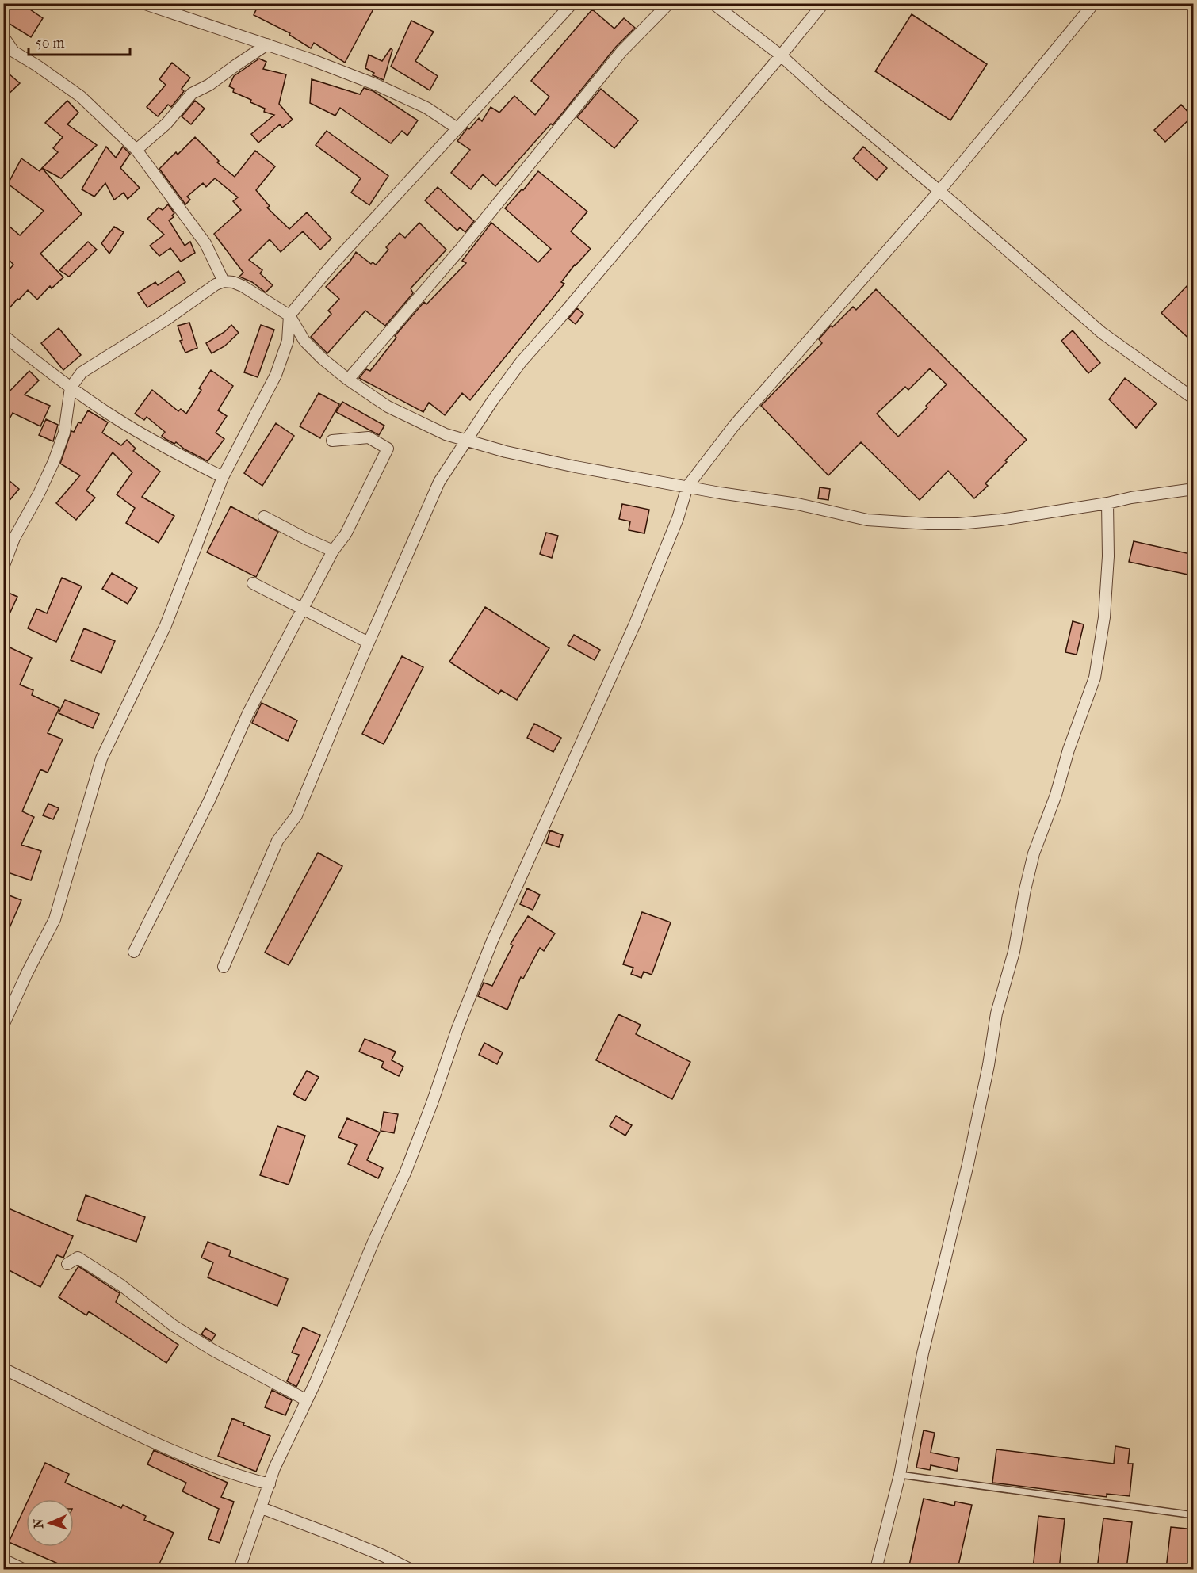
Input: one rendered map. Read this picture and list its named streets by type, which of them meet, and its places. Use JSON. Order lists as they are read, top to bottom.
{
  "scale_bar": "50 m",
  "north": "left"
}
